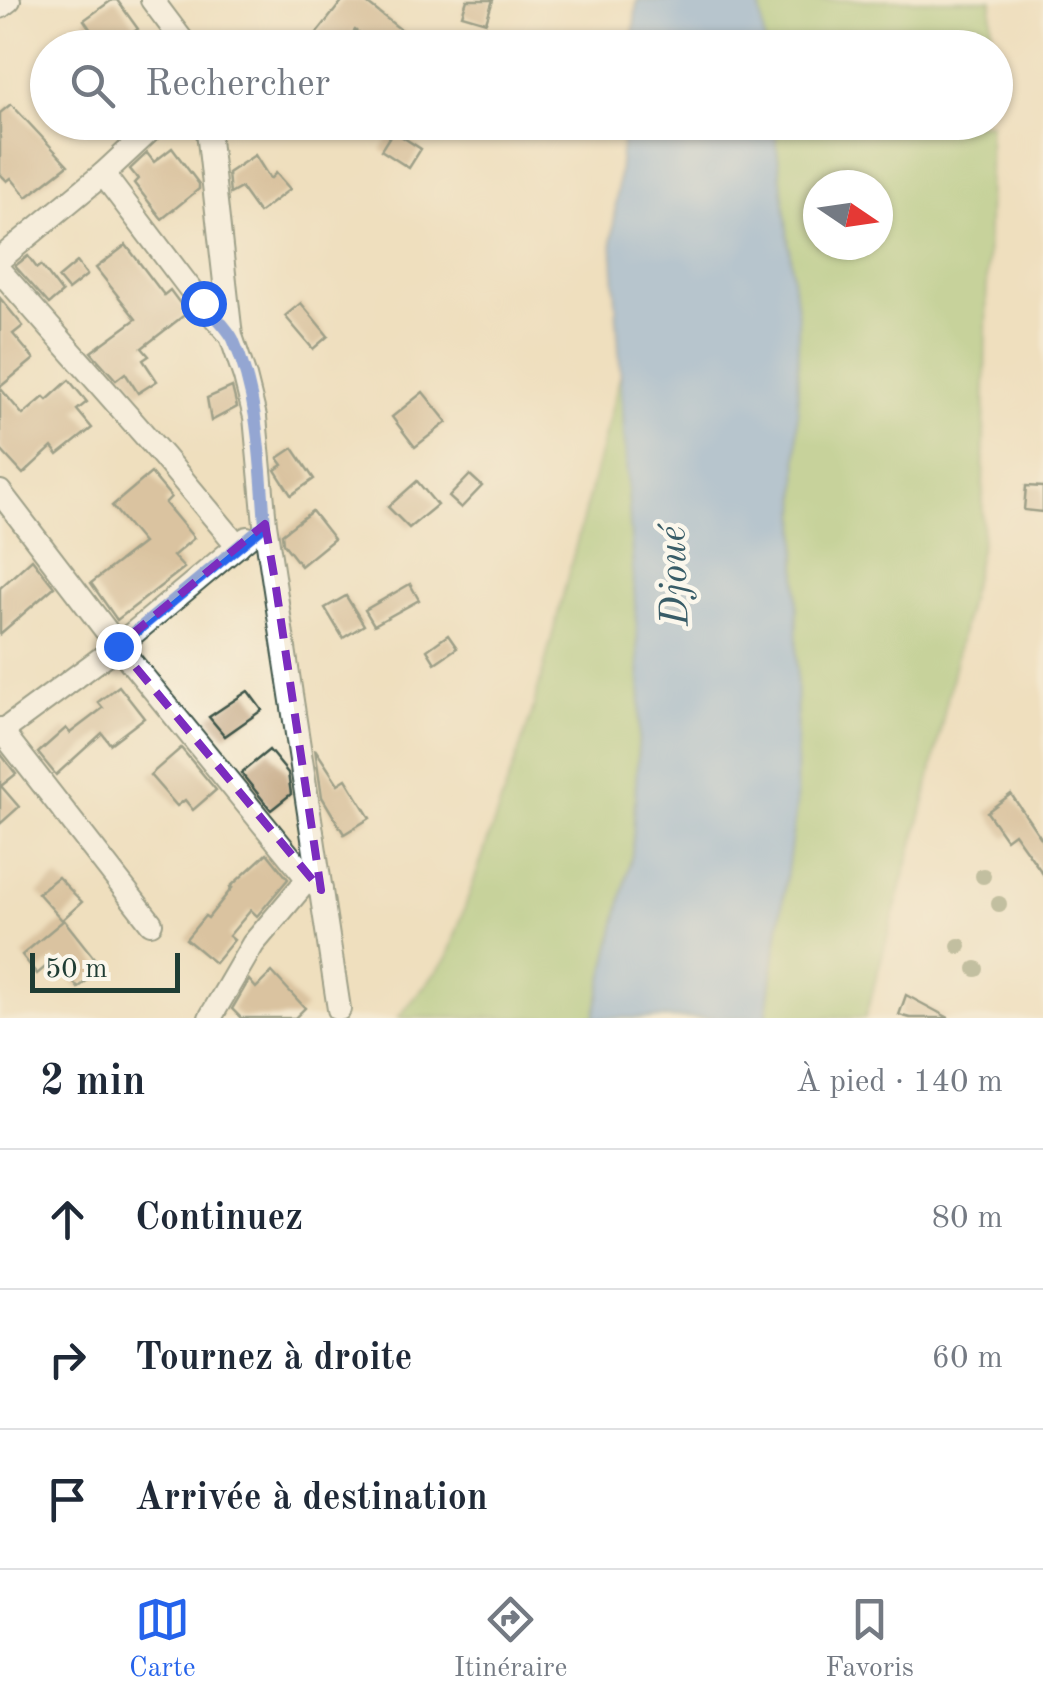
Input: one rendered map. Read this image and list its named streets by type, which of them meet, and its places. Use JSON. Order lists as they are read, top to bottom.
{
  "water": ["Djoué"],
  "scale_bar": "50 m",
  "north": "right",
  "page": {
    "search": "Rechercher",
    "scale": "50 m",
    "heading": ["2 min", "À pied · 140 m"],
    "list": [
      ["Continuez", "80 m"],
      ["Tournez à droite", "60 m"],
      "Arrivée à destination"
    ],
    "nav": ["Carte", "Itinéraire", "Favoris"]
  }
}
